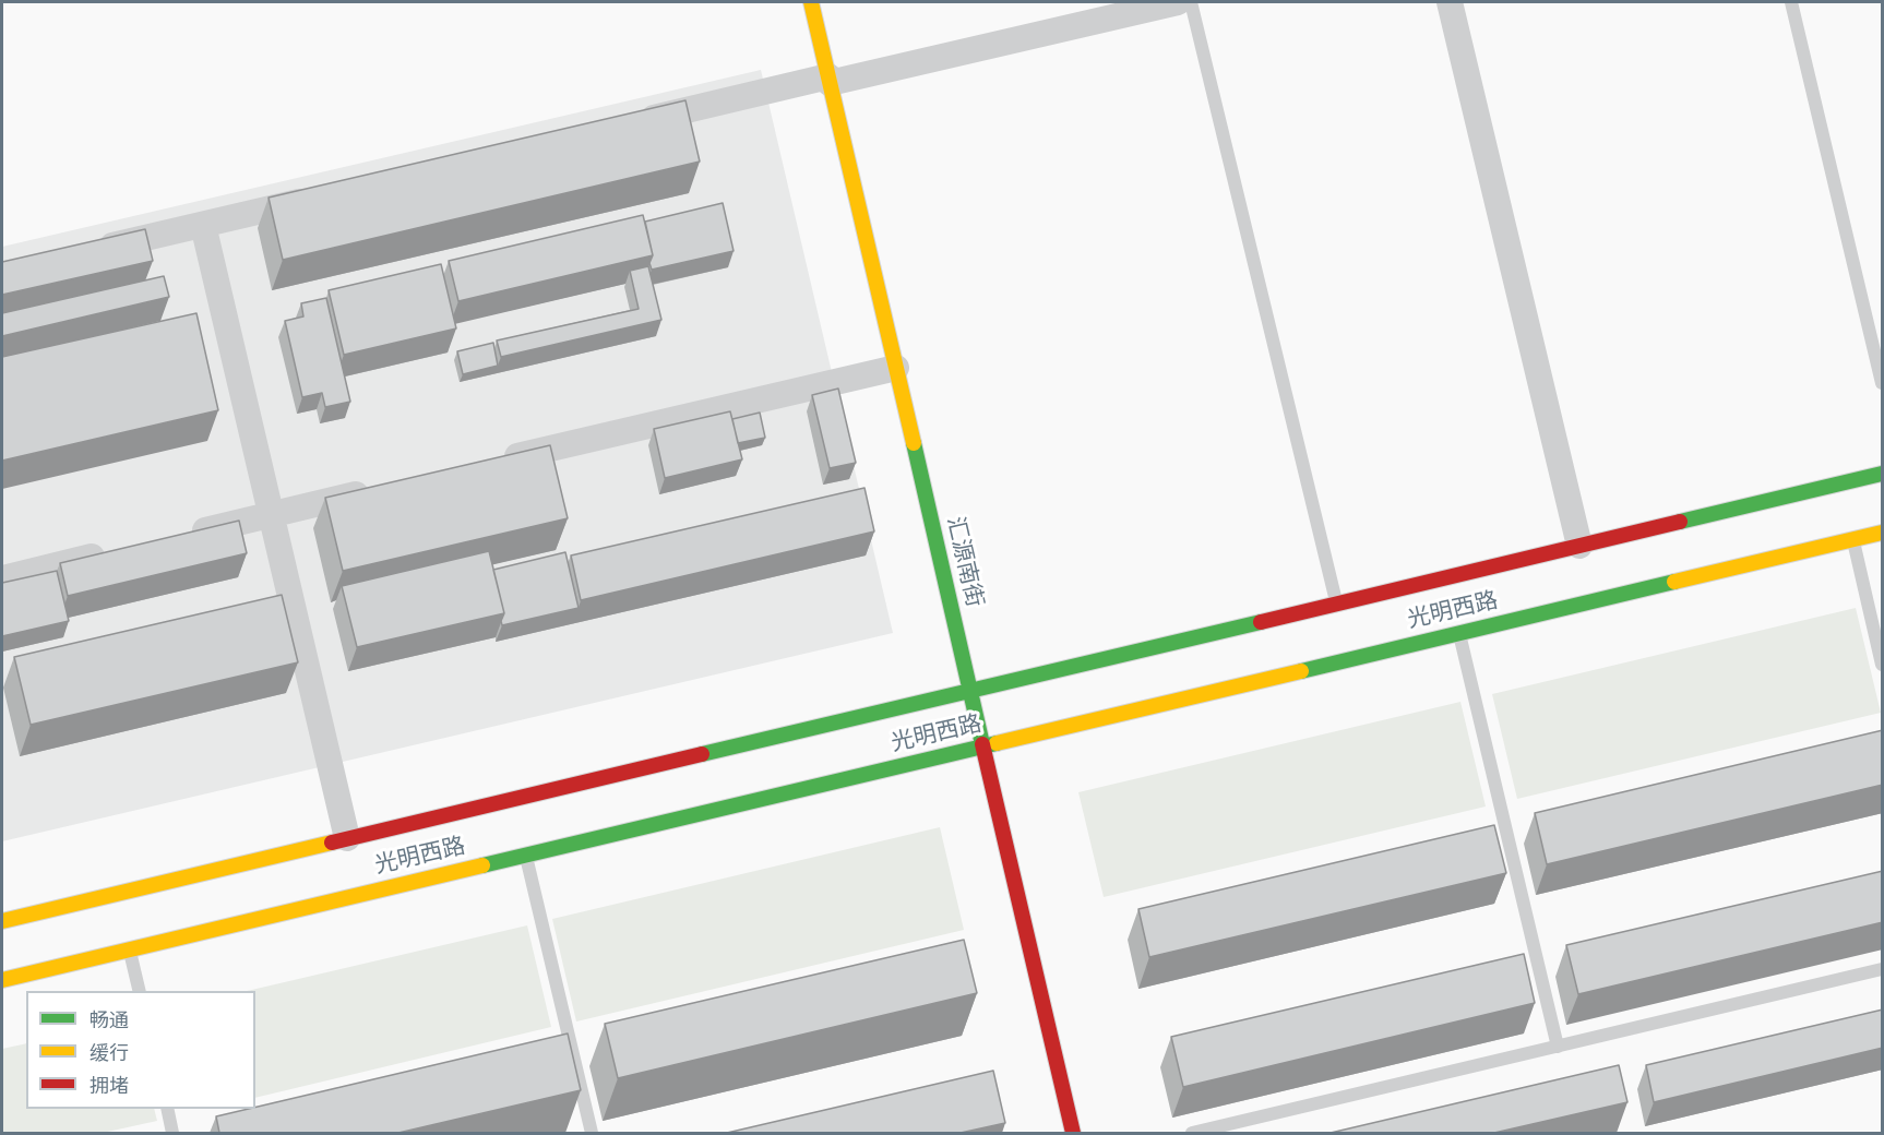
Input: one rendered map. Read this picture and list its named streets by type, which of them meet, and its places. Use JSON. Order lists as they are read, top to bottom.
{
  "streets": {
    "main road": ["汇源南街", "光明西路"]
  },
  "crossings": [
    ["汇源南街", "光明西路"]
  ],
  "legend": ["畅通", "缓行", "拥堵"]
}
